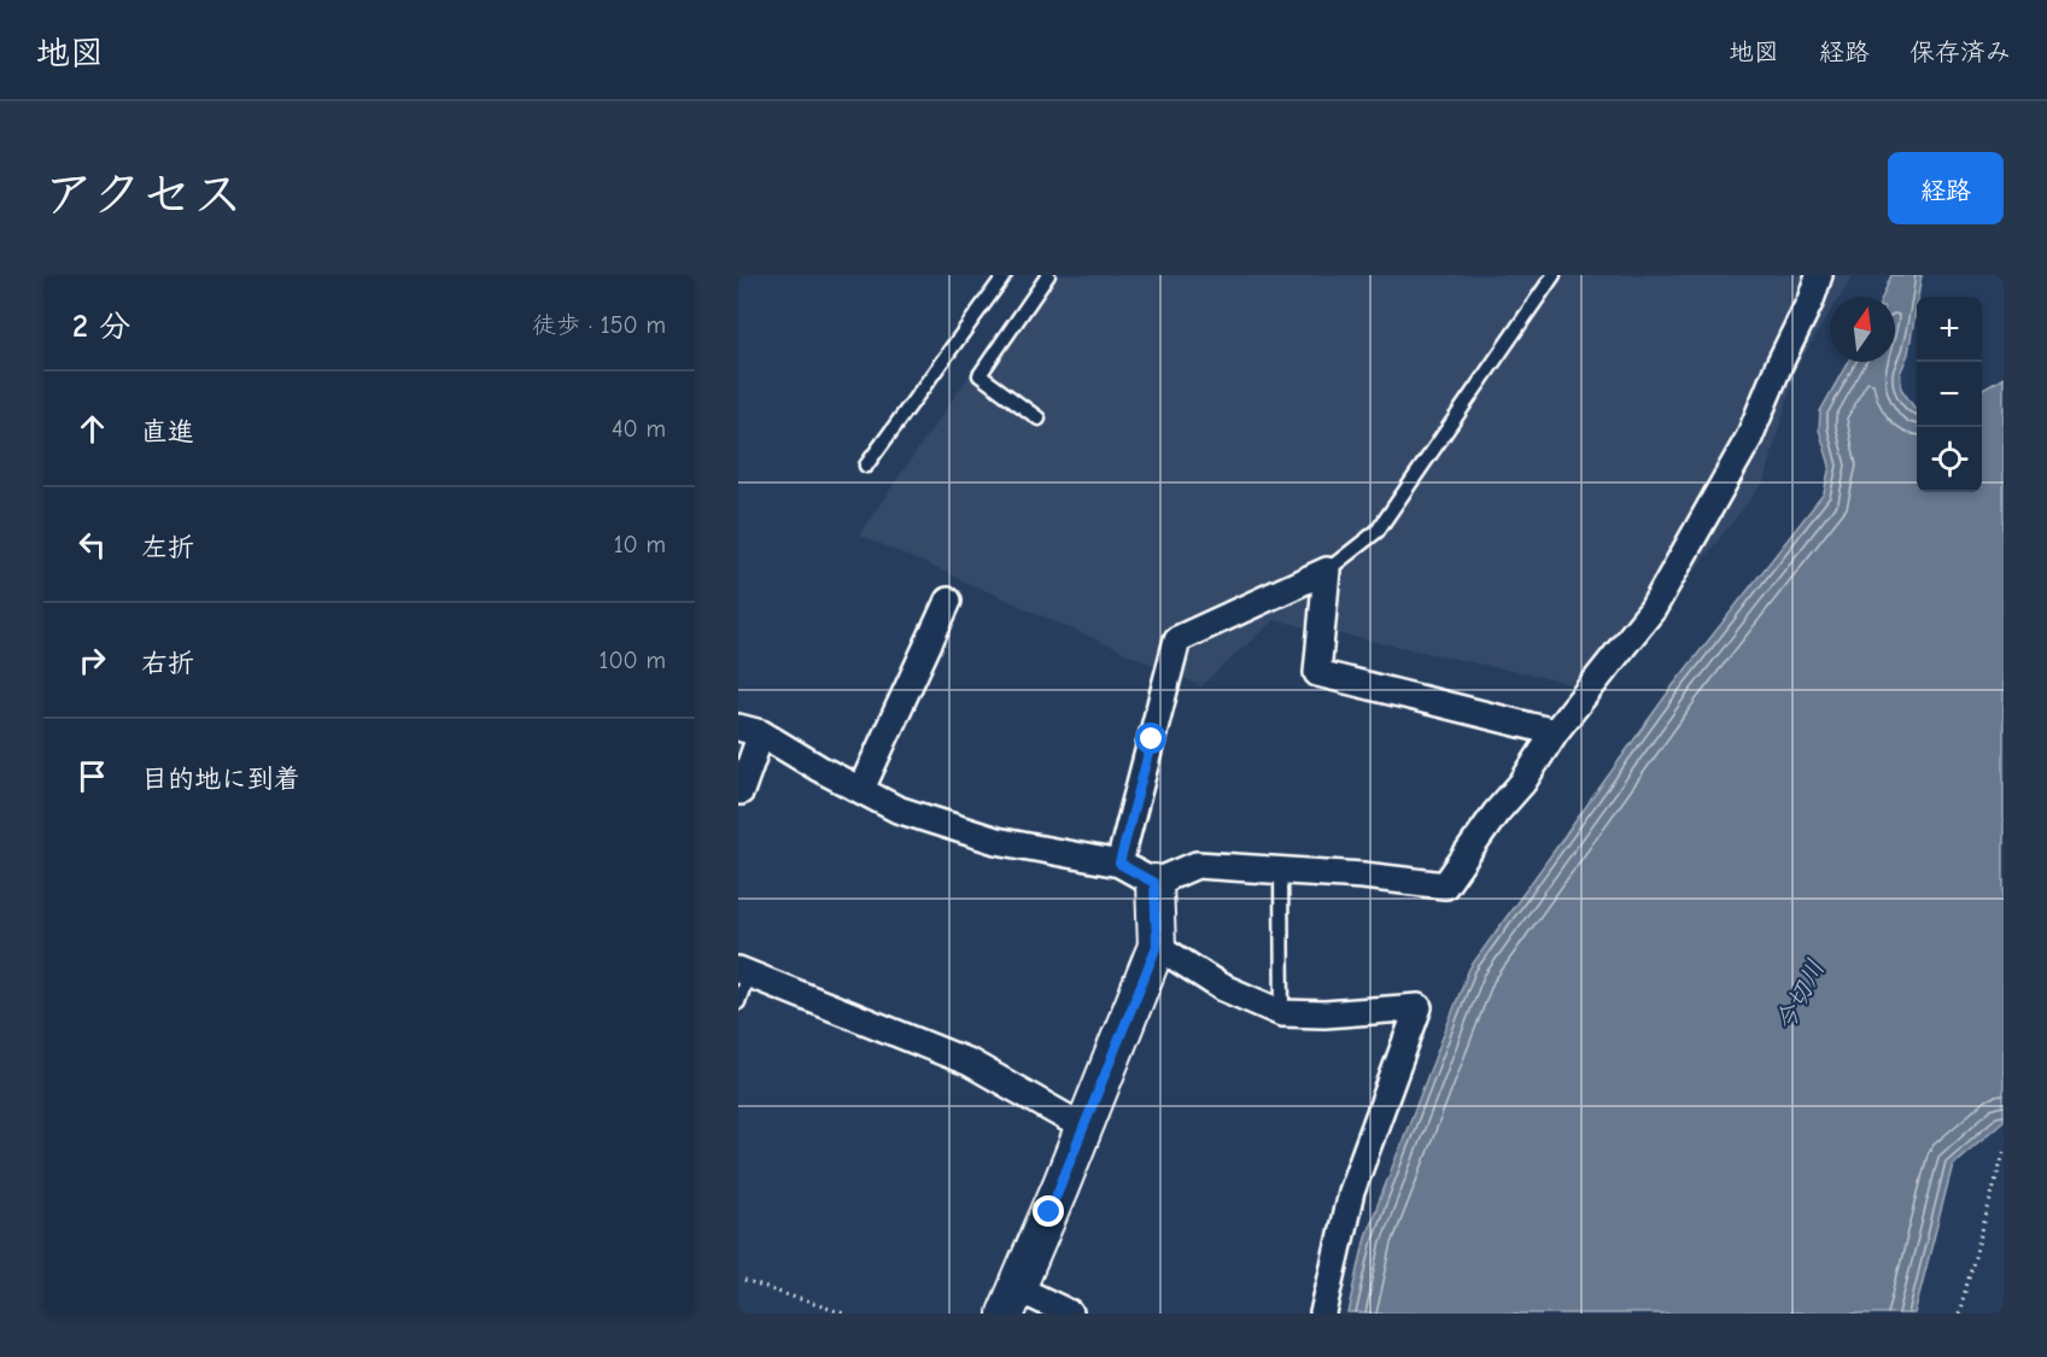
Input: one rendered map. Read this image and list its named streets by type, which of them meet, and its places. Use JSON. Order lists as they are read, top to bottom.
{
  "water": ["今切川"],
  "north": "top",
  "page": {
    "header": "地図",
    "nav": ["地図", "経路", "保存済み"],
    "title": "アクセス",
    "buttons": "経路",
    "heading": ["2 分", "徒歩 · 150 m"],
    "map_buttons": ["+", "−"],
    "list": [
      ["直進", "40 m"],
      ["左折", "10 m"],
      ["右折", "100 m"],
      "目的地に到着"
    ]
  }
}
